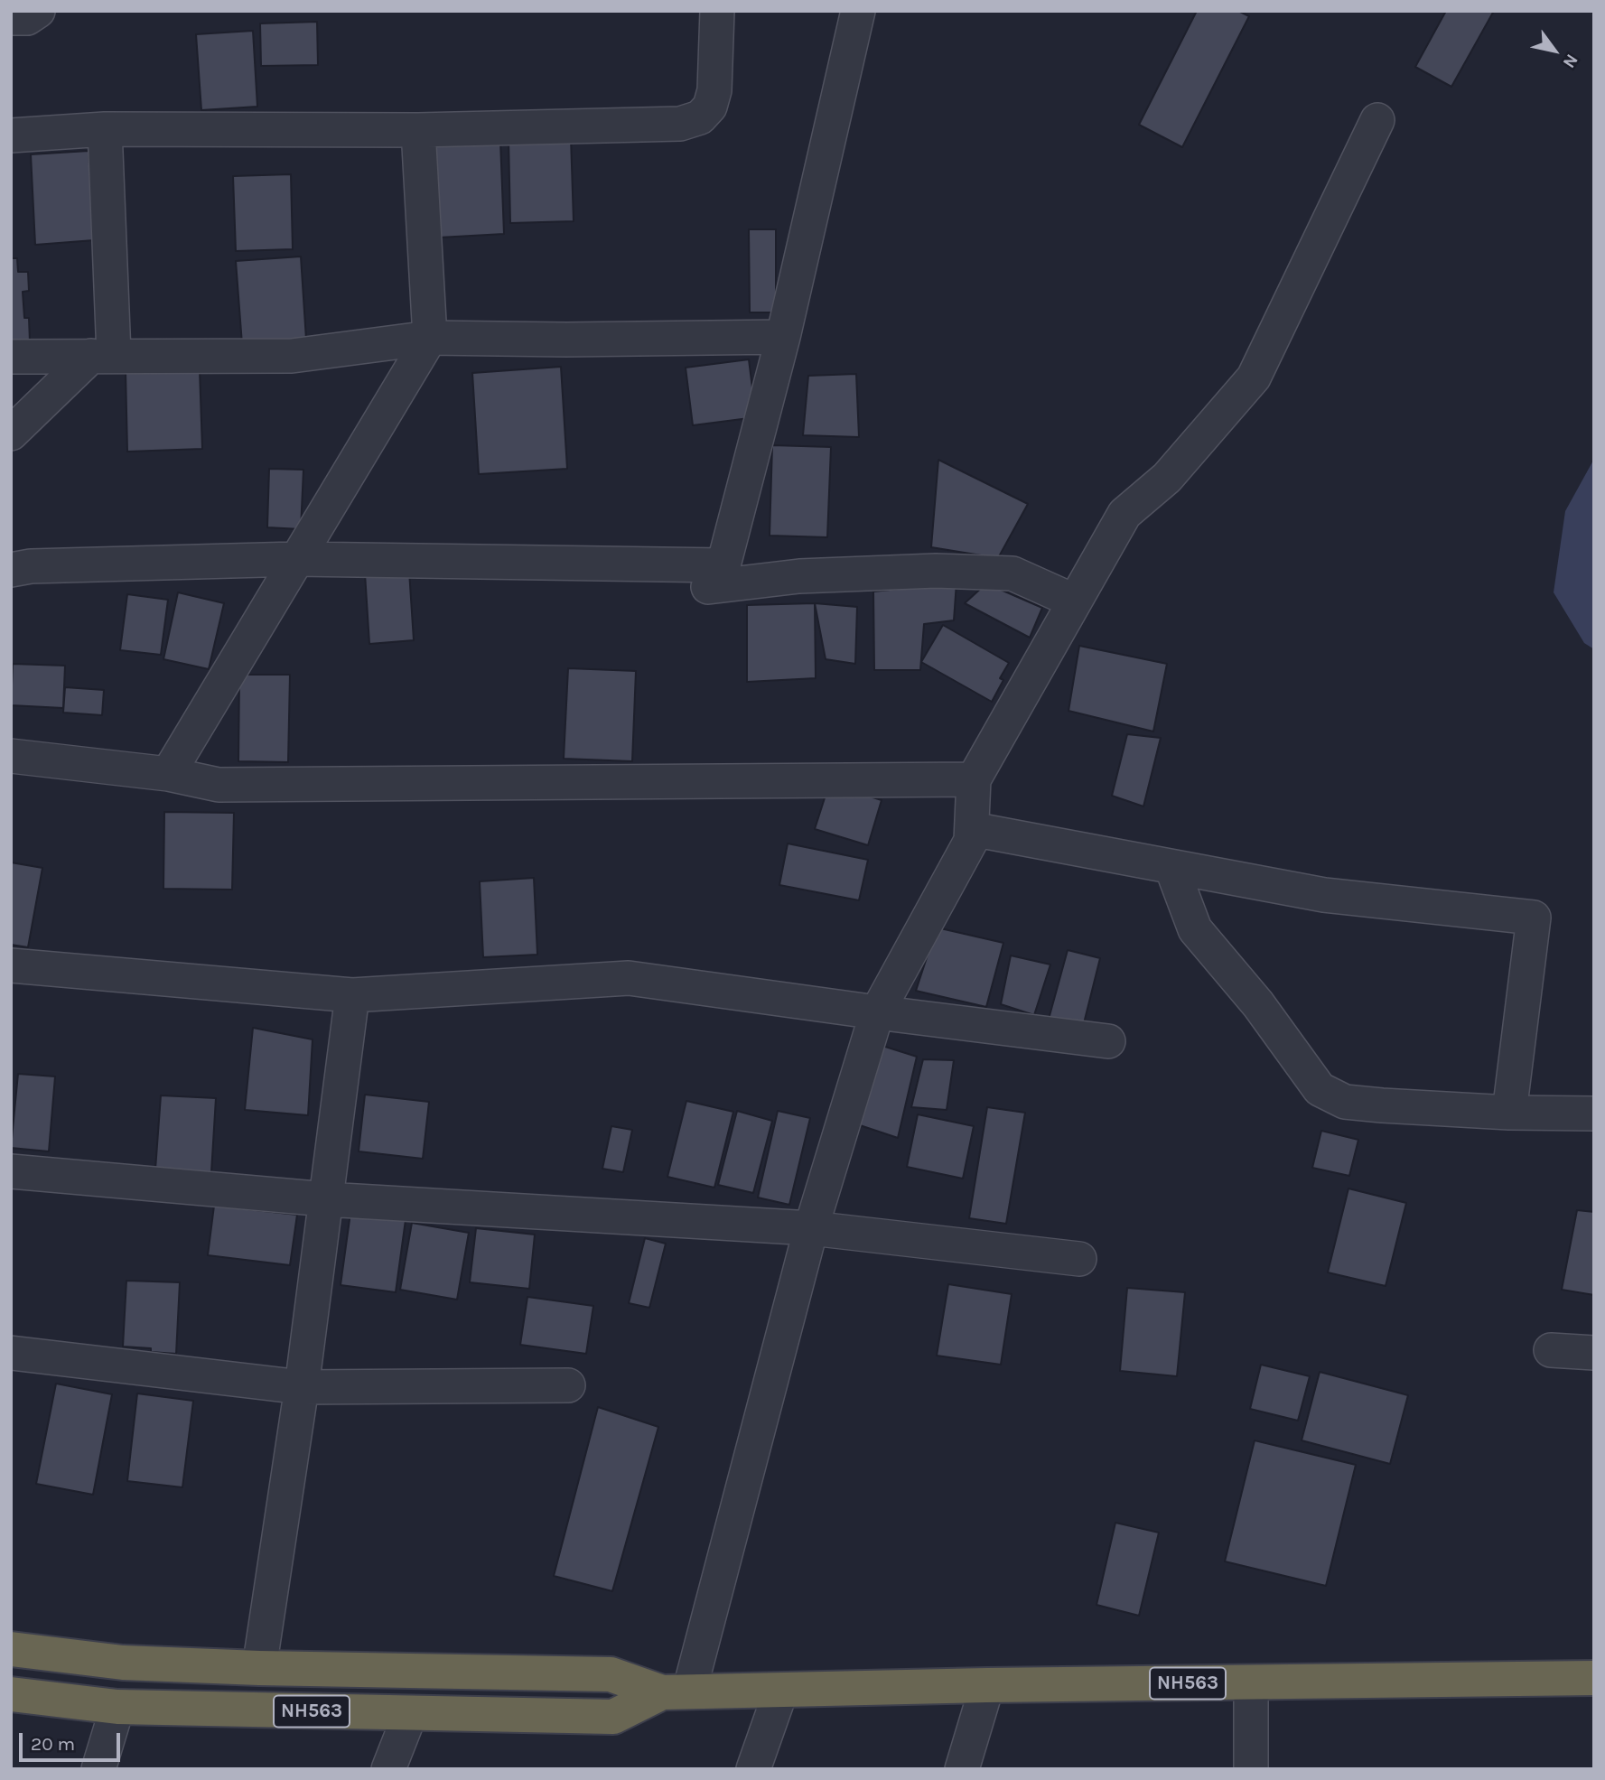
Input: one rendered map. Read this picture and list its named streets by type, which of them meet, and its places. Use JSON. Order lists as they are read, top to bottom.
{
  "streets": {
    "highway": ["NH563"]
  },
  "scale_bar": "20 m",
  "north": "bottom right"
}
